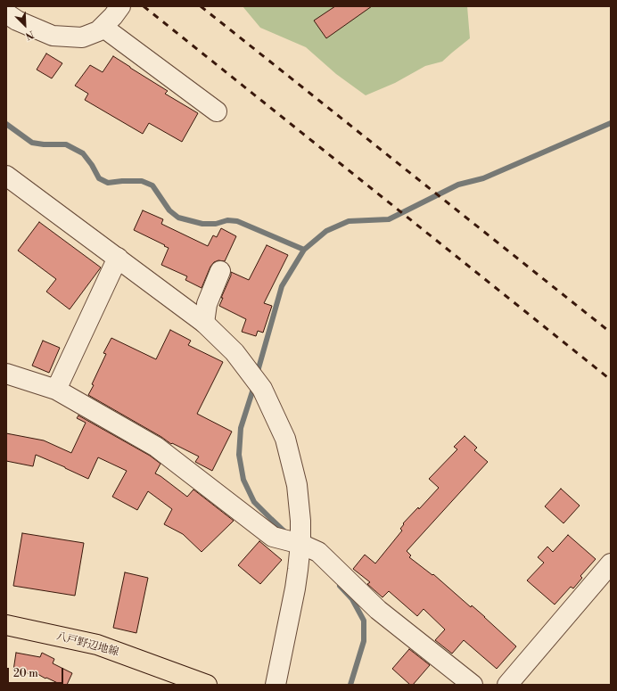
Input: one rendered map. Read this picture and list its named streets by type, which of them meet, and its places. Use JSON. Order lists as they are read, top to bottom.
{
  "streets": {
    "main road": ["八戸野辺地線"]
  },
  "scale_bar": "20 m",
  "north": "bottom right"
}
